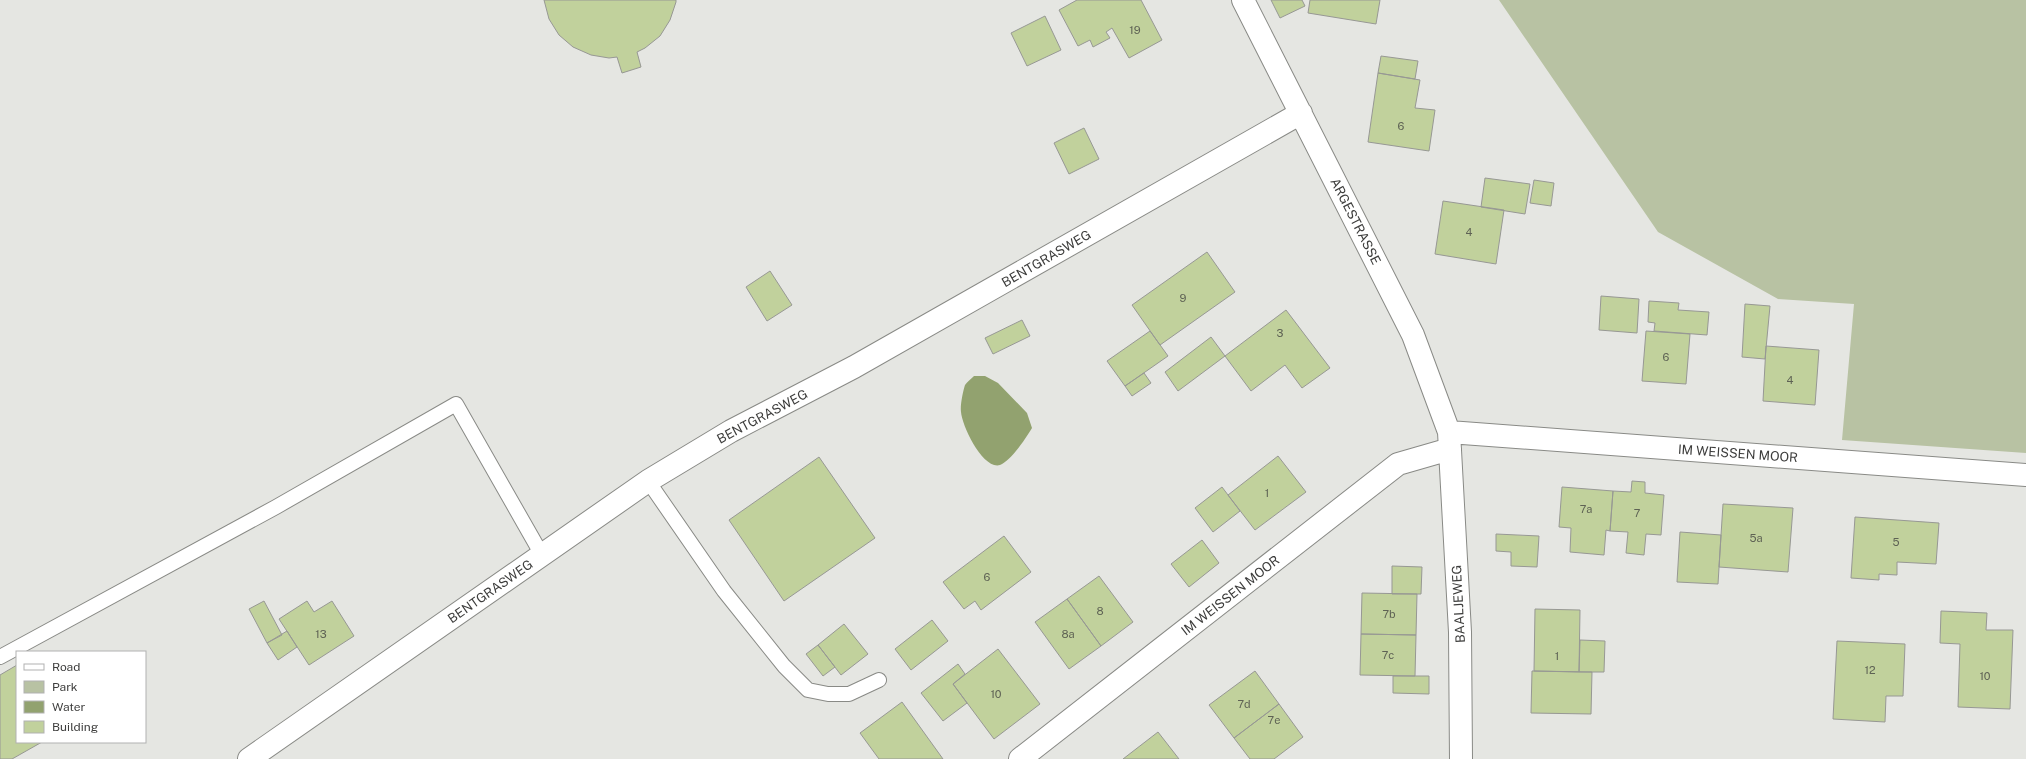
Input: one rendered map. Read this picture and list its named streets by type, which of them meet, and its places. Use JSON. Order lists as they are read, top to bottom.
{
  "streets": {
    "street": [
      "ARGESTRASSE",
      "BENTGRASWEG",
      "IM WEISSEN MOOR",
      "BAALJEWEG"
    ]
  },
  "crossings": [
    ["ARGESTRASSE", "BENTGRASWEG"],
    ["ARGESTRASSE", "IM WEISSEN MOOR"],
    ["ARGESTRASSE", "BAALJEWEG"],
    ["IM WEISSEN MOOR", "BAALJEWEG"]
  ],
  "house_numbers": [
    "19",
    "6",
    "4",
    "9",
    "3",
    "6",
    "4",
    "1",
    "7a",
    "7",
    "5a",
    "5",
    "6",
    "8",
    "7b",
    "13",
    "8a",
    "7c",
    "1",
    "12",
    "10",
    "10",
    "7d",
    "7e"
  ],
  "legend": [
    "Road",
    "Park",
    "Water",
    "Building"
  ]
}
